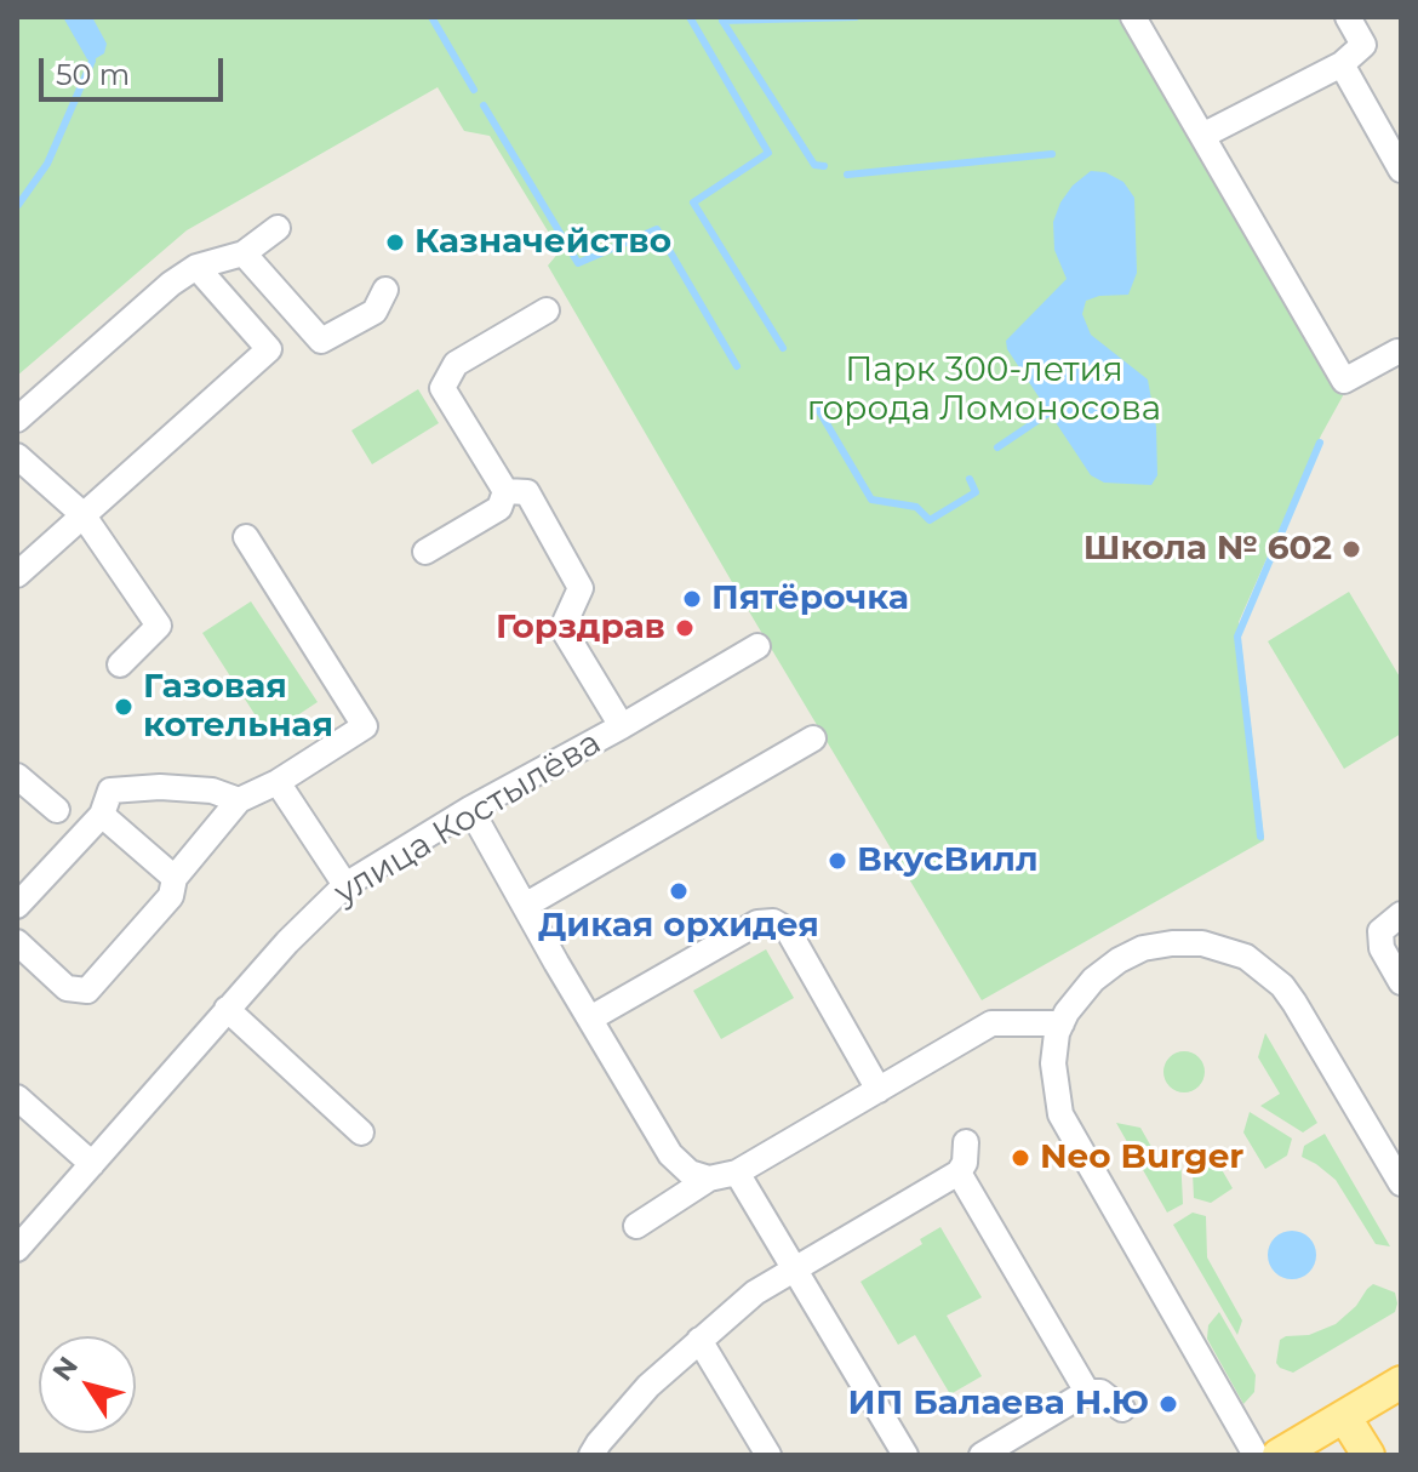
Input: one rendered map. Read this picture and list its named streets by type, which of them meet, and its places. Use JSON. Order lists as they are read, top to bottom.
{
  "streets": {
    "street": ["улица Костылёва"]
  },
  "parks": ["Парк 300-летия города Ломоносова"],
  "places": [
    "Казначейство",
    "Школа № 602",
    "Пятёрочка",
    "Горздрав",
    "Газовая котельная",
    "ВкусВилл",
    "Дикая орхидея",
    "Neo Burger",
    "ИП Балаева Н.Ю"
  ],
  "scale_bar": "50 m",
  "north": "top left"
}
